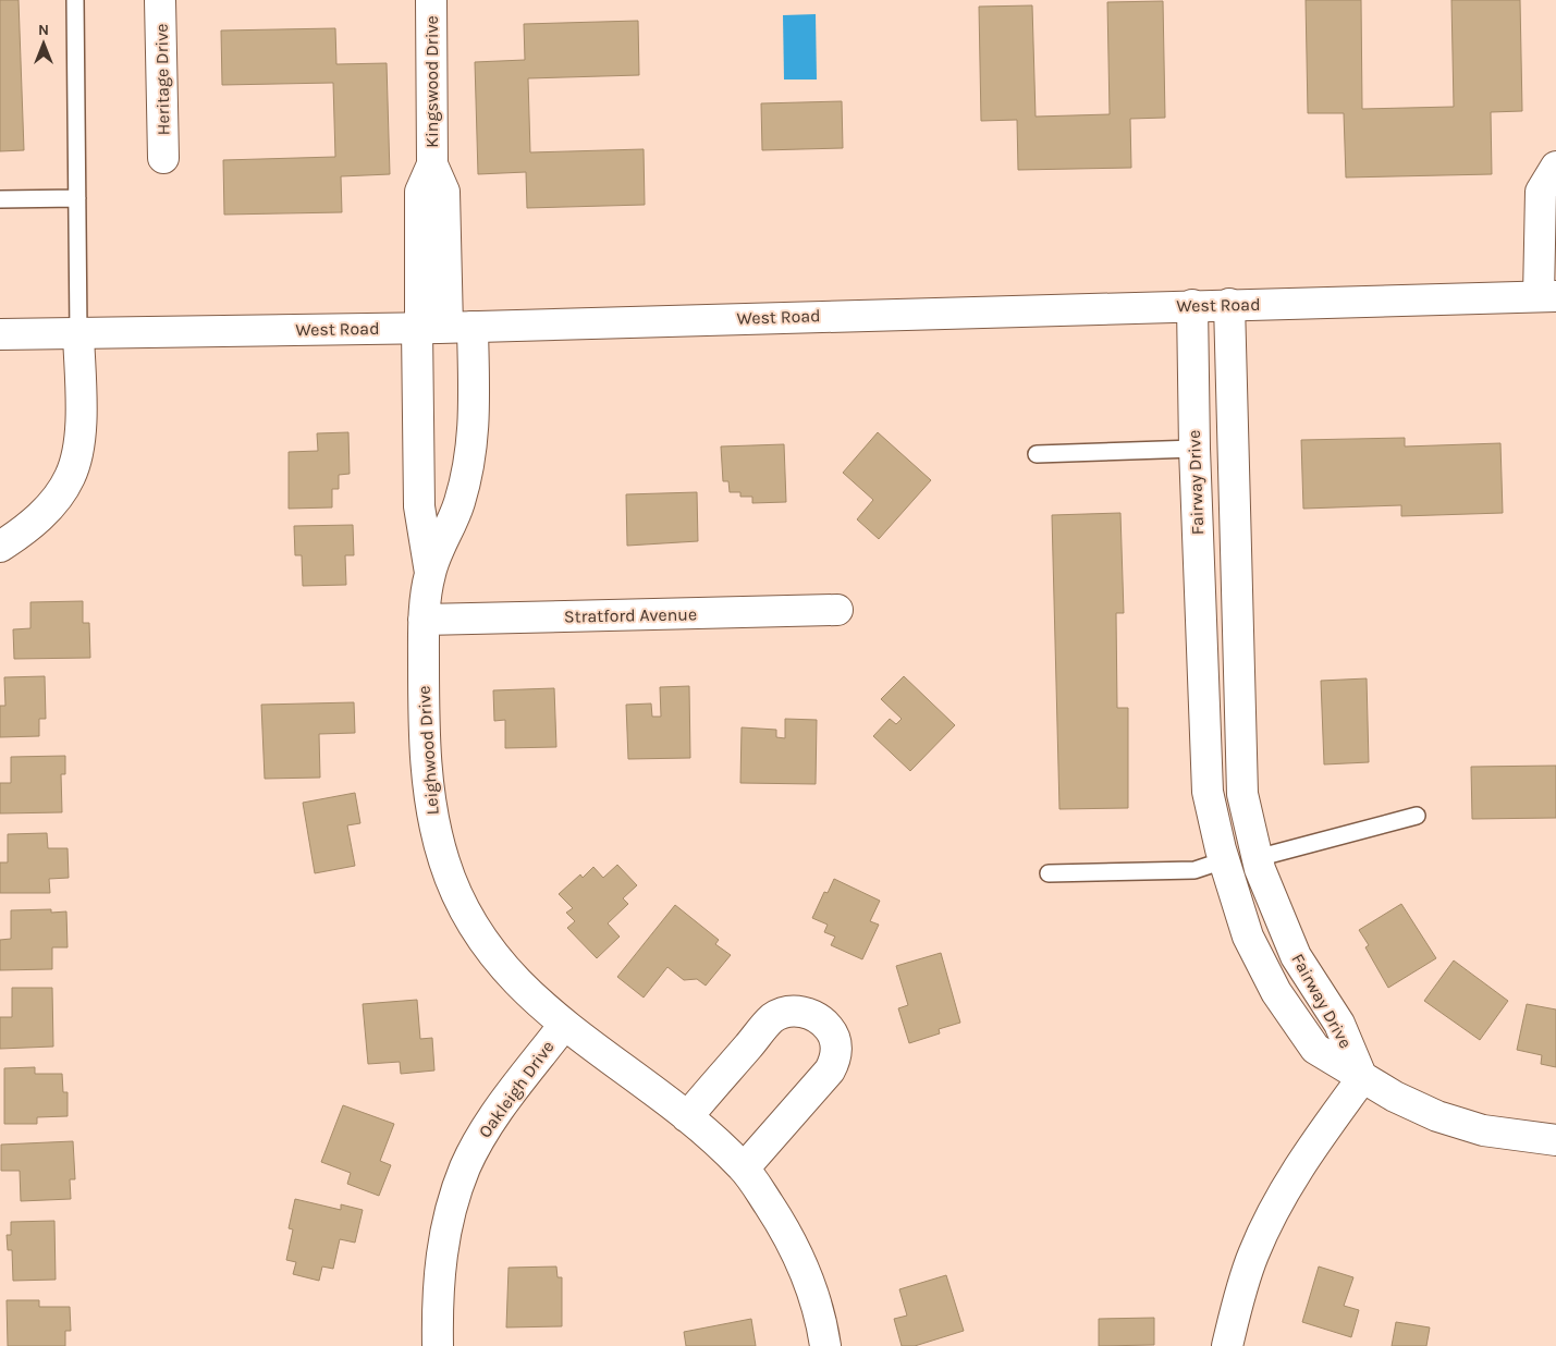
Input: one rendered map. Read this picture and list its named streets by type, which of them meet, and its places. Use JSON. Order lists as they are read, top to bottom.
{
  "streets": {
    "street": [
      "Heritage Drive",
      "Kingswood Drive",
      "West Road",
      "Fairway Drive",
      "Stratford Avenue",
      "Leighwood Drive",
      "Oakleigh Drive"
    ]
  },
  "crossings": [
    ["Kingswood Drive", "West Road"],
    ["Kingswood Drive", "Leighwood Drive"],
    ["West Road", "Fairway Drive"],
    ["West Road", "Leighwood Drive"],
    ["Stratford Avenue", "Leighwood Drive"],
    ["Leighwood Drive", "Oakleigh Drive"]
  ],
  "north": "top"
}
